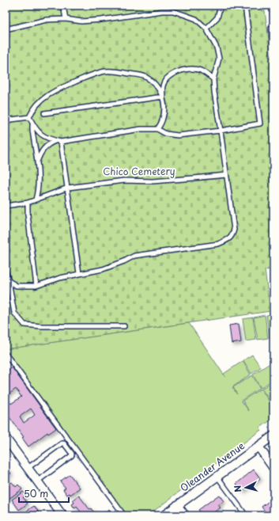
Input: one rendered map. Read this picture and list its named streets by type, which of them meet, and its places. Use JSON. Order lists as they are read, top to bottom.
{
  "streets": {
    "street": ["Oleander Avenue"]
  },
  "parks": ["Chico Cemetery"],
  "scale_bar": "50 m",
  "north": "left"
}
